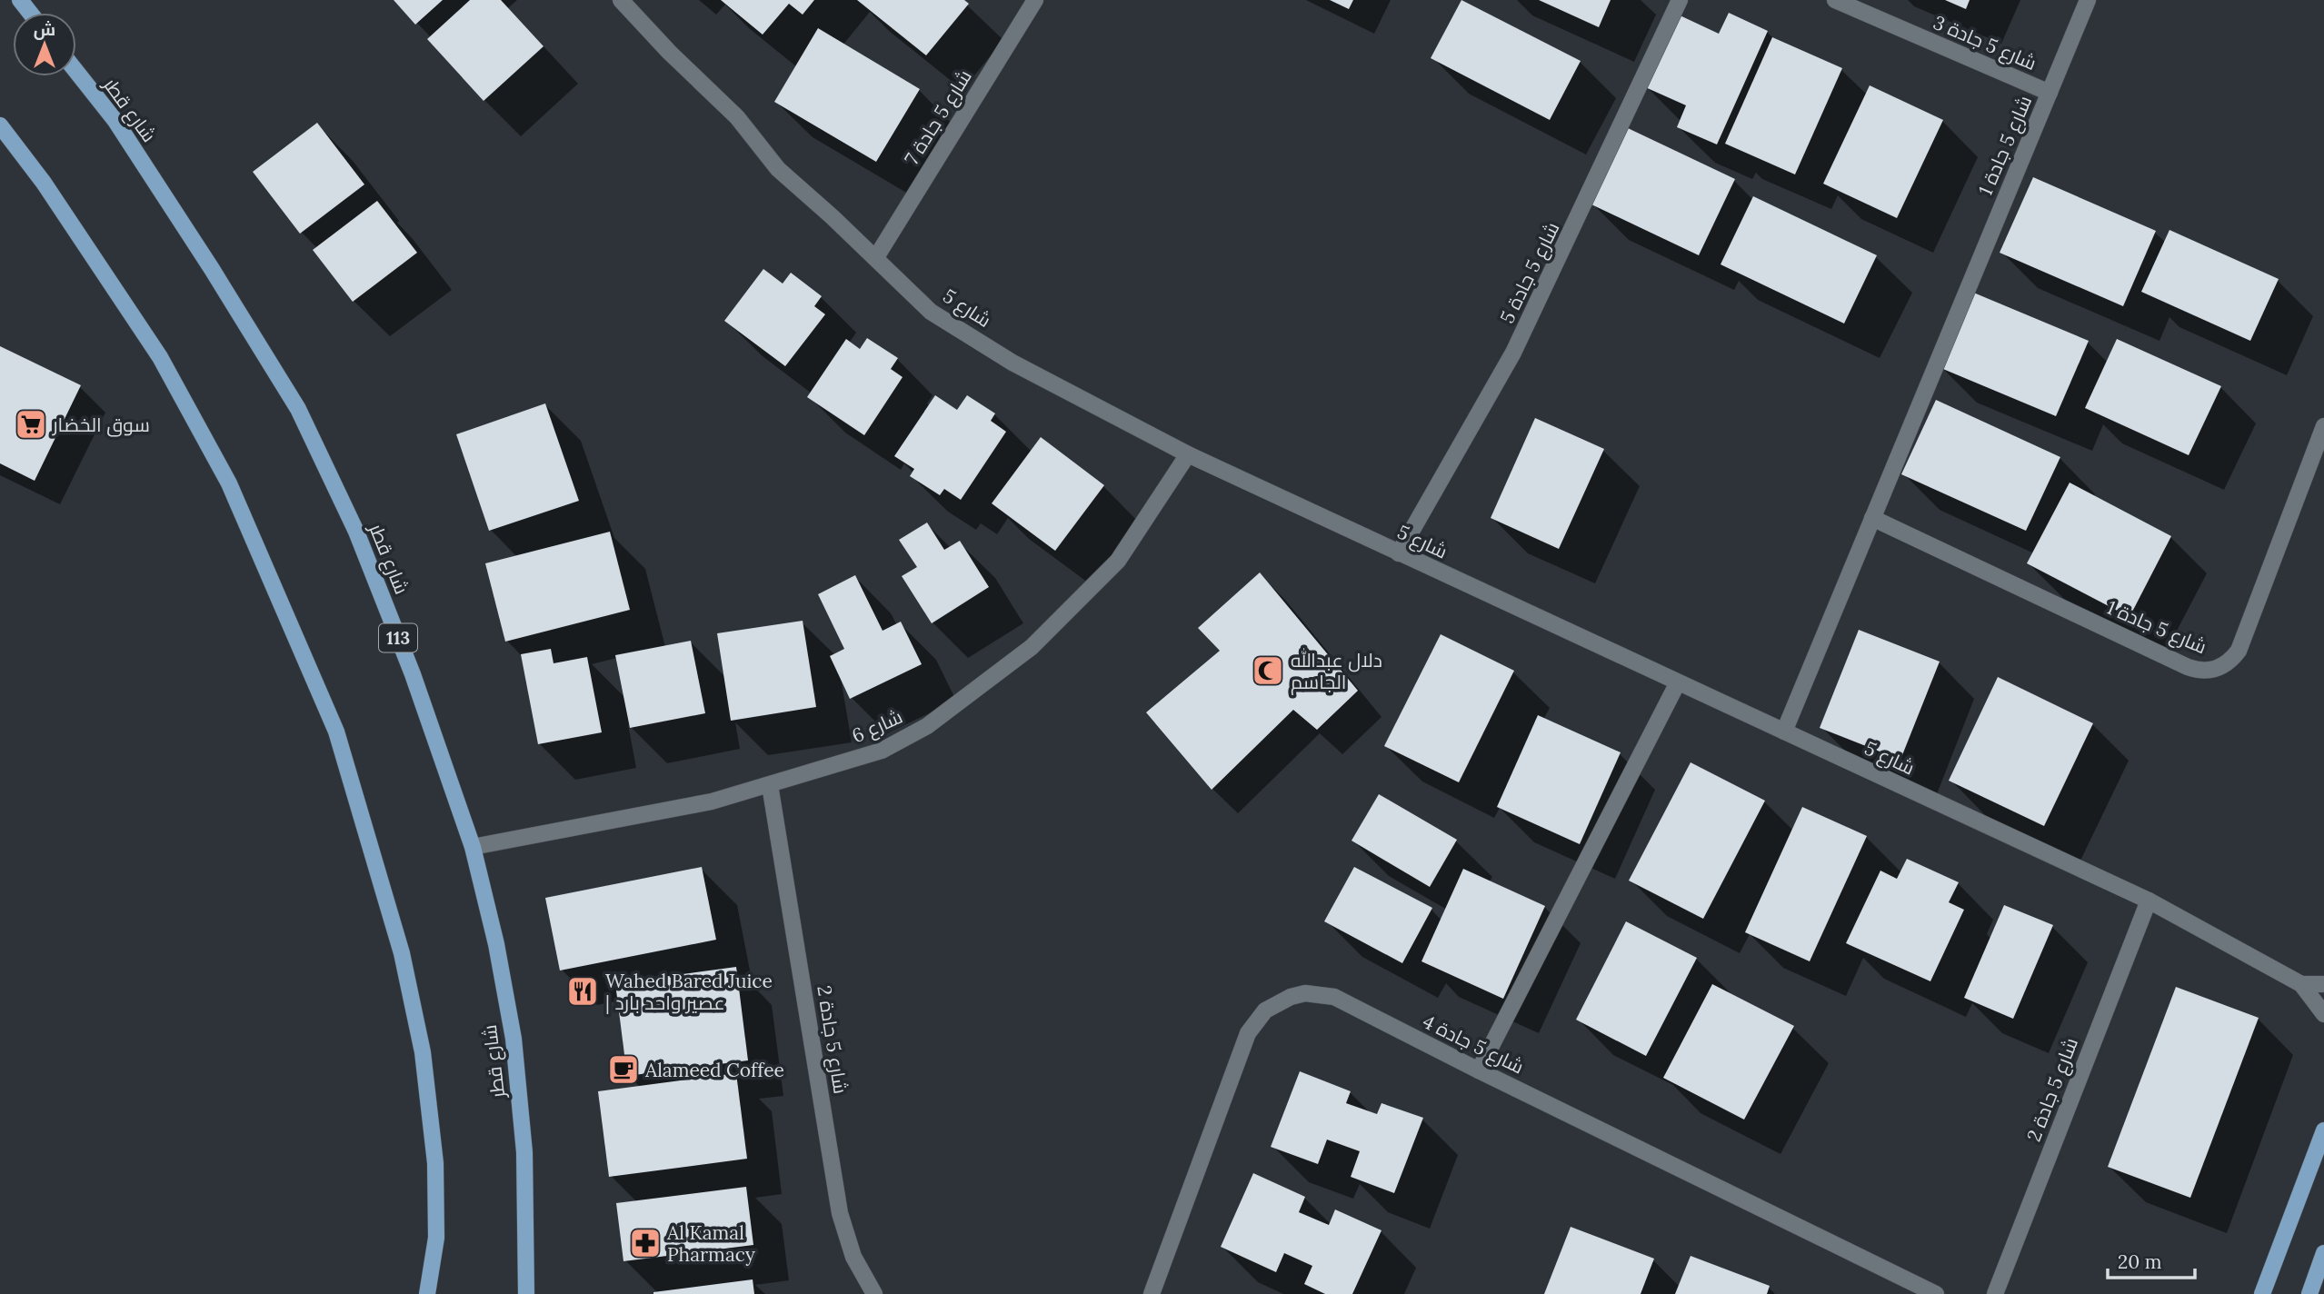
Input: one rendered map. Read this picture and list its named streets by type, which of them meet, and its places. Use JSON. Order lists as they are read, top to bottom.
{
  "streets": {
    "main road": ["شارع قطر", "113"],
    "street": [
      "شارع 5 جادة 3",
      "شارع 5 جادة 7",
      "شارع 5 جادة 1",
      "شارع 5 جادة 5",
      "شارع 5",
      "شارع 6",
      "شارع 5 جادة 2",
      "شارع 5 جادة 4"
    ]
  },
  "crossings": [
    ["شارع 5 جادة 3", "شارع 5 جادة 1"],
    ["شارع قطر", "شارع 6"],
    ["شارع 5 جادة 7", "شارع 5"],
    ["شارع 5 جادة 1", "شارع 5"],
    ["شارع 5 جادة 5", "شارع 5"],
    ["شارع 5", "شارع 6"],
    ["شارع 5", "شارع 5 جادة 2"],
    ["شارع 6", "شارع 5 جادة 2"]
  ],
  "places": {
    "supermarket": ["سوق الخضار"],
    "mosque": ["دلال عبدالله الجاسم"],
    "restaurant": ["Wahed Bared Juice | عصير واحد بارد"],
    "cafe": ["Alameed Coffee"],
    "pharmacy": ["Al Kamal Pharmacy"]
  },
  "scale_bar": "20 m",
  "north": "top"
}
